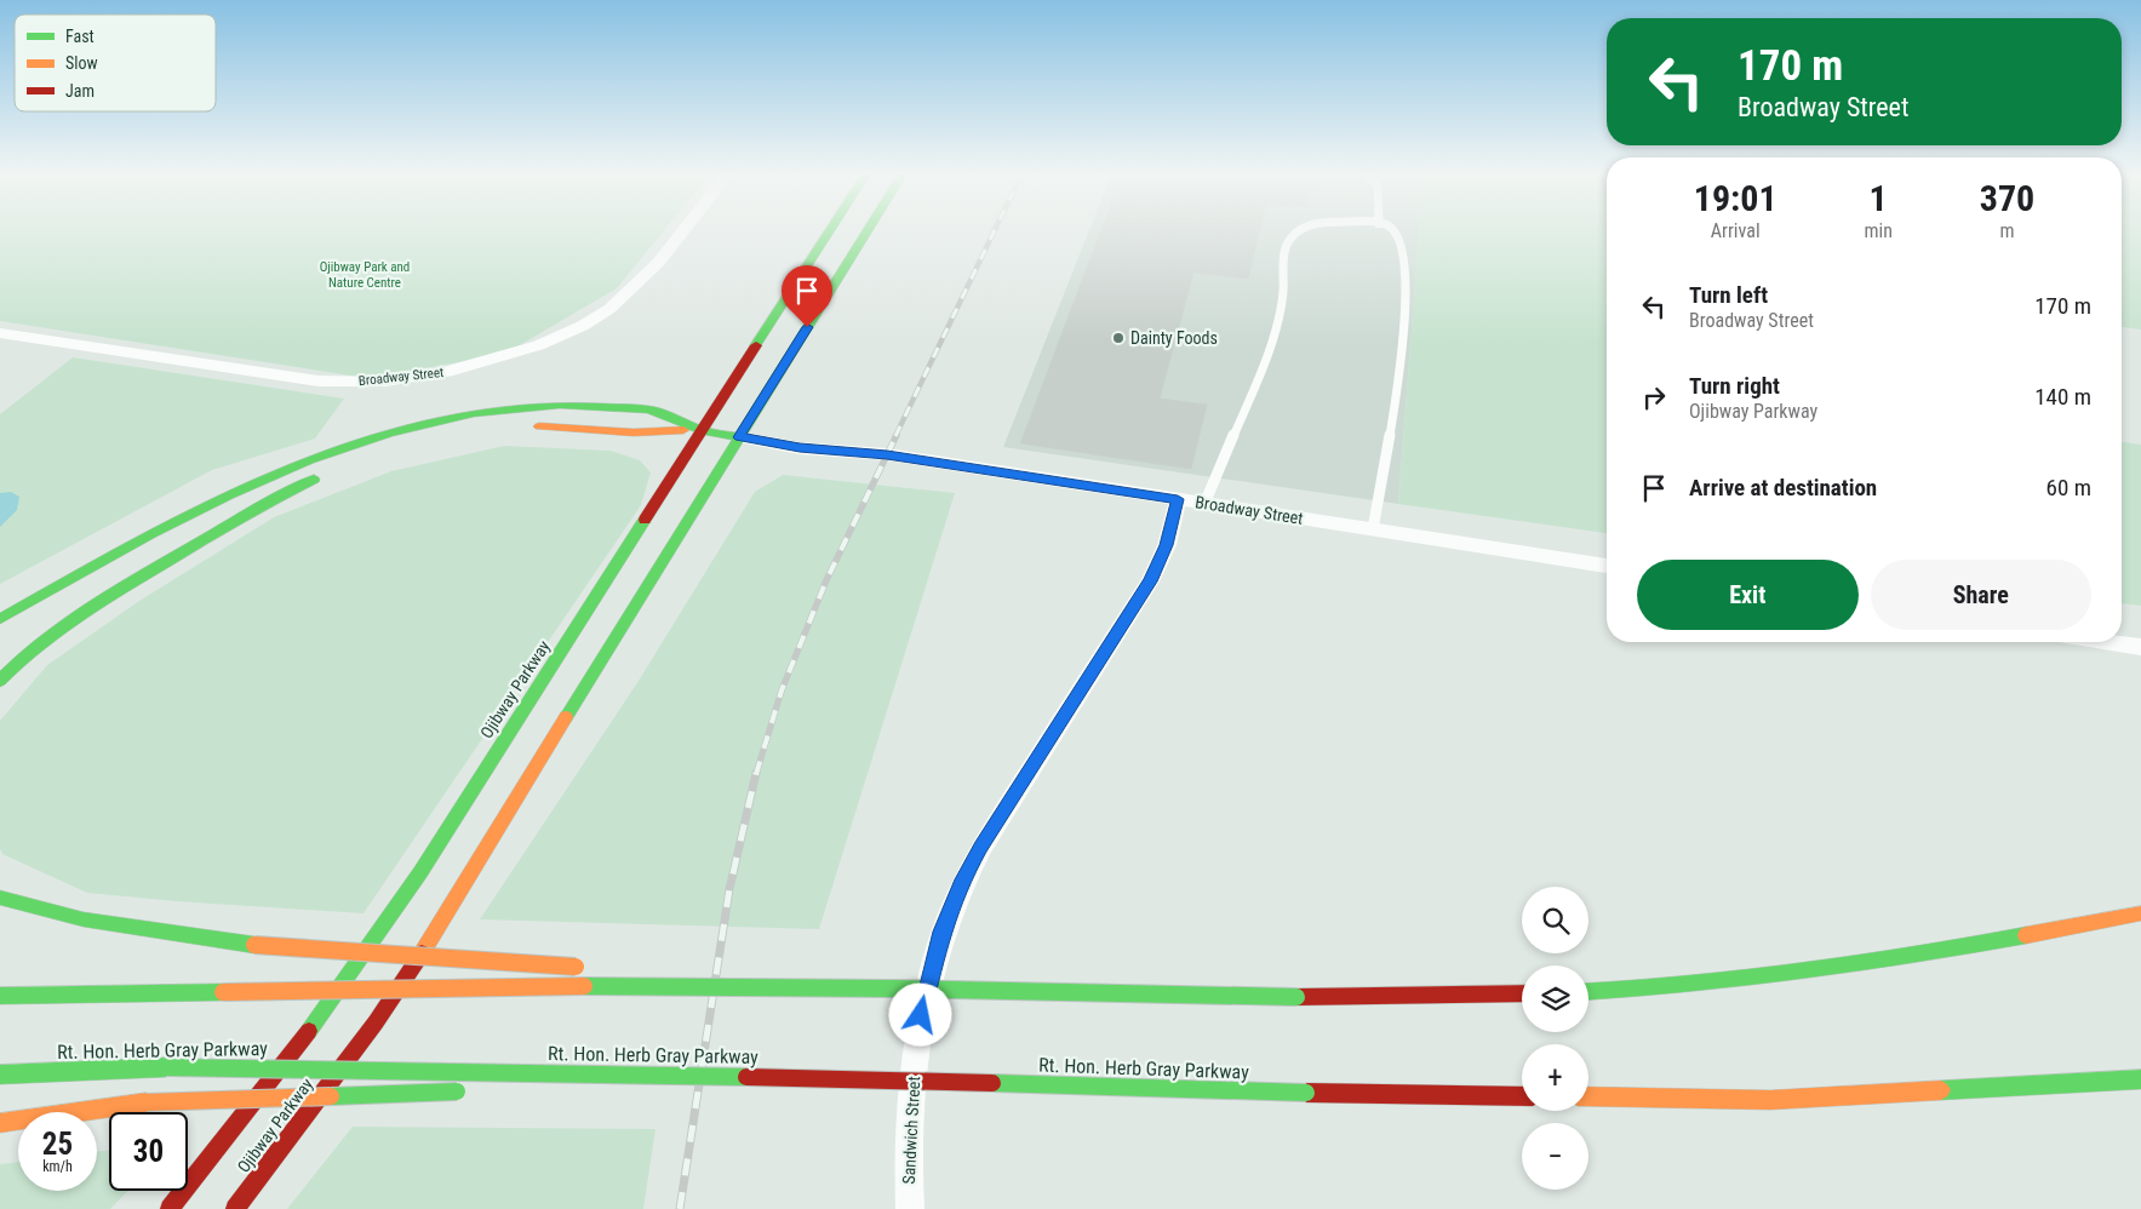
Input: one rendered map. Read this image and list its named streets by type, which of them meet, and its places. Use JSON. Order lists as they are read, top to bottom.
{
  "streets": {
    "main road": ["Ojibway Parkway", "Rt. Hon. Herb Gray Parkway"],
    "street": ["Broadway Street", "Sandwich Street"]
  },
  "crossings": [
    ["Broadway Street", "Ojibway Parkway"],
    ["Broadway Street", "Sandwich Street"]
  ],
  "parks": ["Ojibway Park and Nature Centre"],
  "places": ["Dainty Foods"],
  "legend": ["Fast", "Slow", "Jam"],
  "page": {
    "turn": ["170 m", "Broadway Street"],
    "eta": [
      "19:01",
      "Arrival",
      "1",
      "min",
      "370",
      "m"
    ],
    "list": [
      {
        "name": "Turn left",
        "note": "Broadway Street",
        "value": "170 m"
      },
      {
        "name": "Turn right",
        "note": "Ojibway Parkway",
        "value": "140 m"
      },
      {
        "name": "Arrive at destination",
        "value": "60 m"
      }
    ],
    "buttons": ["Exit", "Share"],
    "map_buttons": ["+", "−"],
    "speed": "25 km/h",
    "limit": "30"
  }
}
